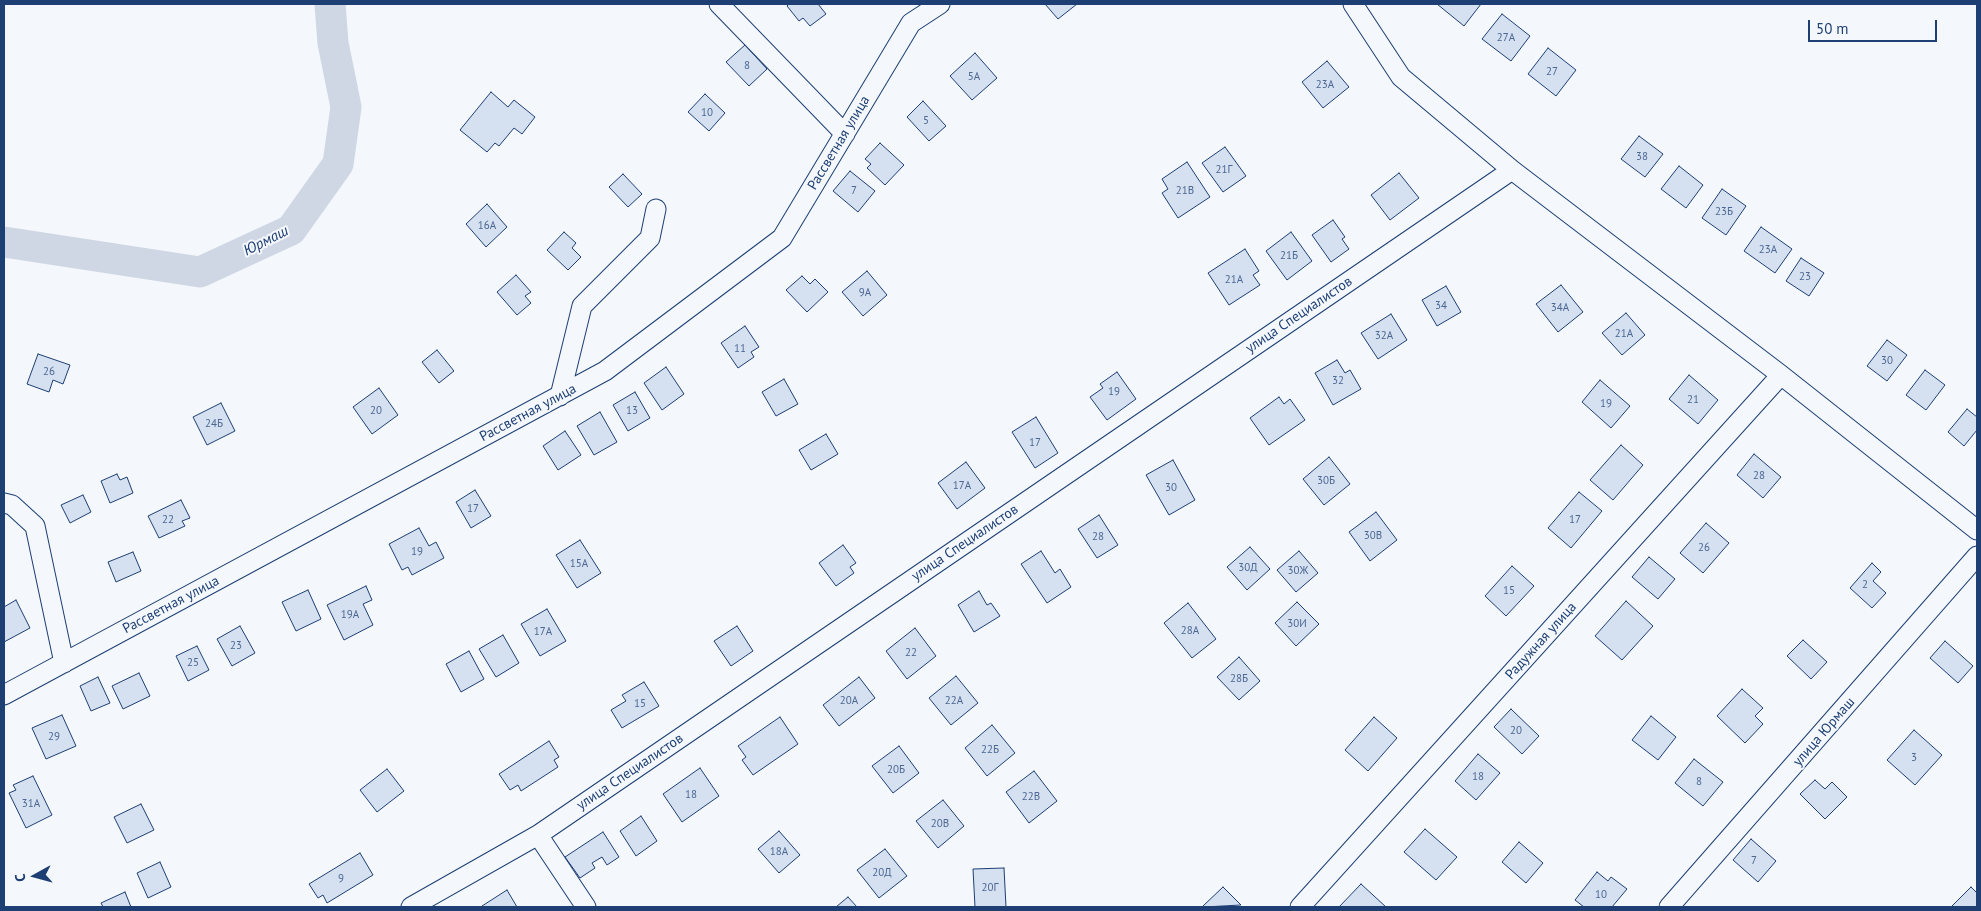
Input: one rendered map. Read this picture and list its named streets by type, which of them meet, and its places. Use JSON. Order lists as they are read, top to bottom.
{
  "streets": {
    "street": [
      "Рассветная улица",
      "улица Специалистов",
      "Радужная улица",
      "улица Юрмаш"
    ]
  },
  "water": ["Юрмаш"],
  "house_numbers": [
    "27А",
    "8",
    "27",
    "5А",
    "23А",
    "10",
    "5",
    "38",
    "21Г",
    "7",
    "21В",
    "23Б",
    "16А",
    "23А",
    "21Б",
    "23",
    "21А",
    "9А",
    "34",
    "34А",
    "21А",
    "32А",
    "11",
    "30",
    "26",
    "32",
    "19",
    "21",
    "19",
    "20",
    "13",
    "24Б",
    "17",
    "28",
    "30Б",
    "17А",
    "30",
    "17",
    "22",
    "17",
    "30В",
    "28",
    "26",
    "19",
    "15А",
    "30Д",
    "30Ж",
    "2",
    "15",
    "19А",
    "30И",
    "28А",
    "17А",
    "23",
    "22",
    "25",
    "28Б",
    "20А",
    "22А",
    "15",
    "20",
    "29",
    "22Б",
    "3",
    "20Б",
    "18",
    "8",
    "18",
    "22В",
    "31А",
    "20В",
    "18А",
    "7",
    "20Д",
    "9",
    "20Г",
    "10"
  ],
  "scale_bar": "50 m",
  "north": "left"
}
